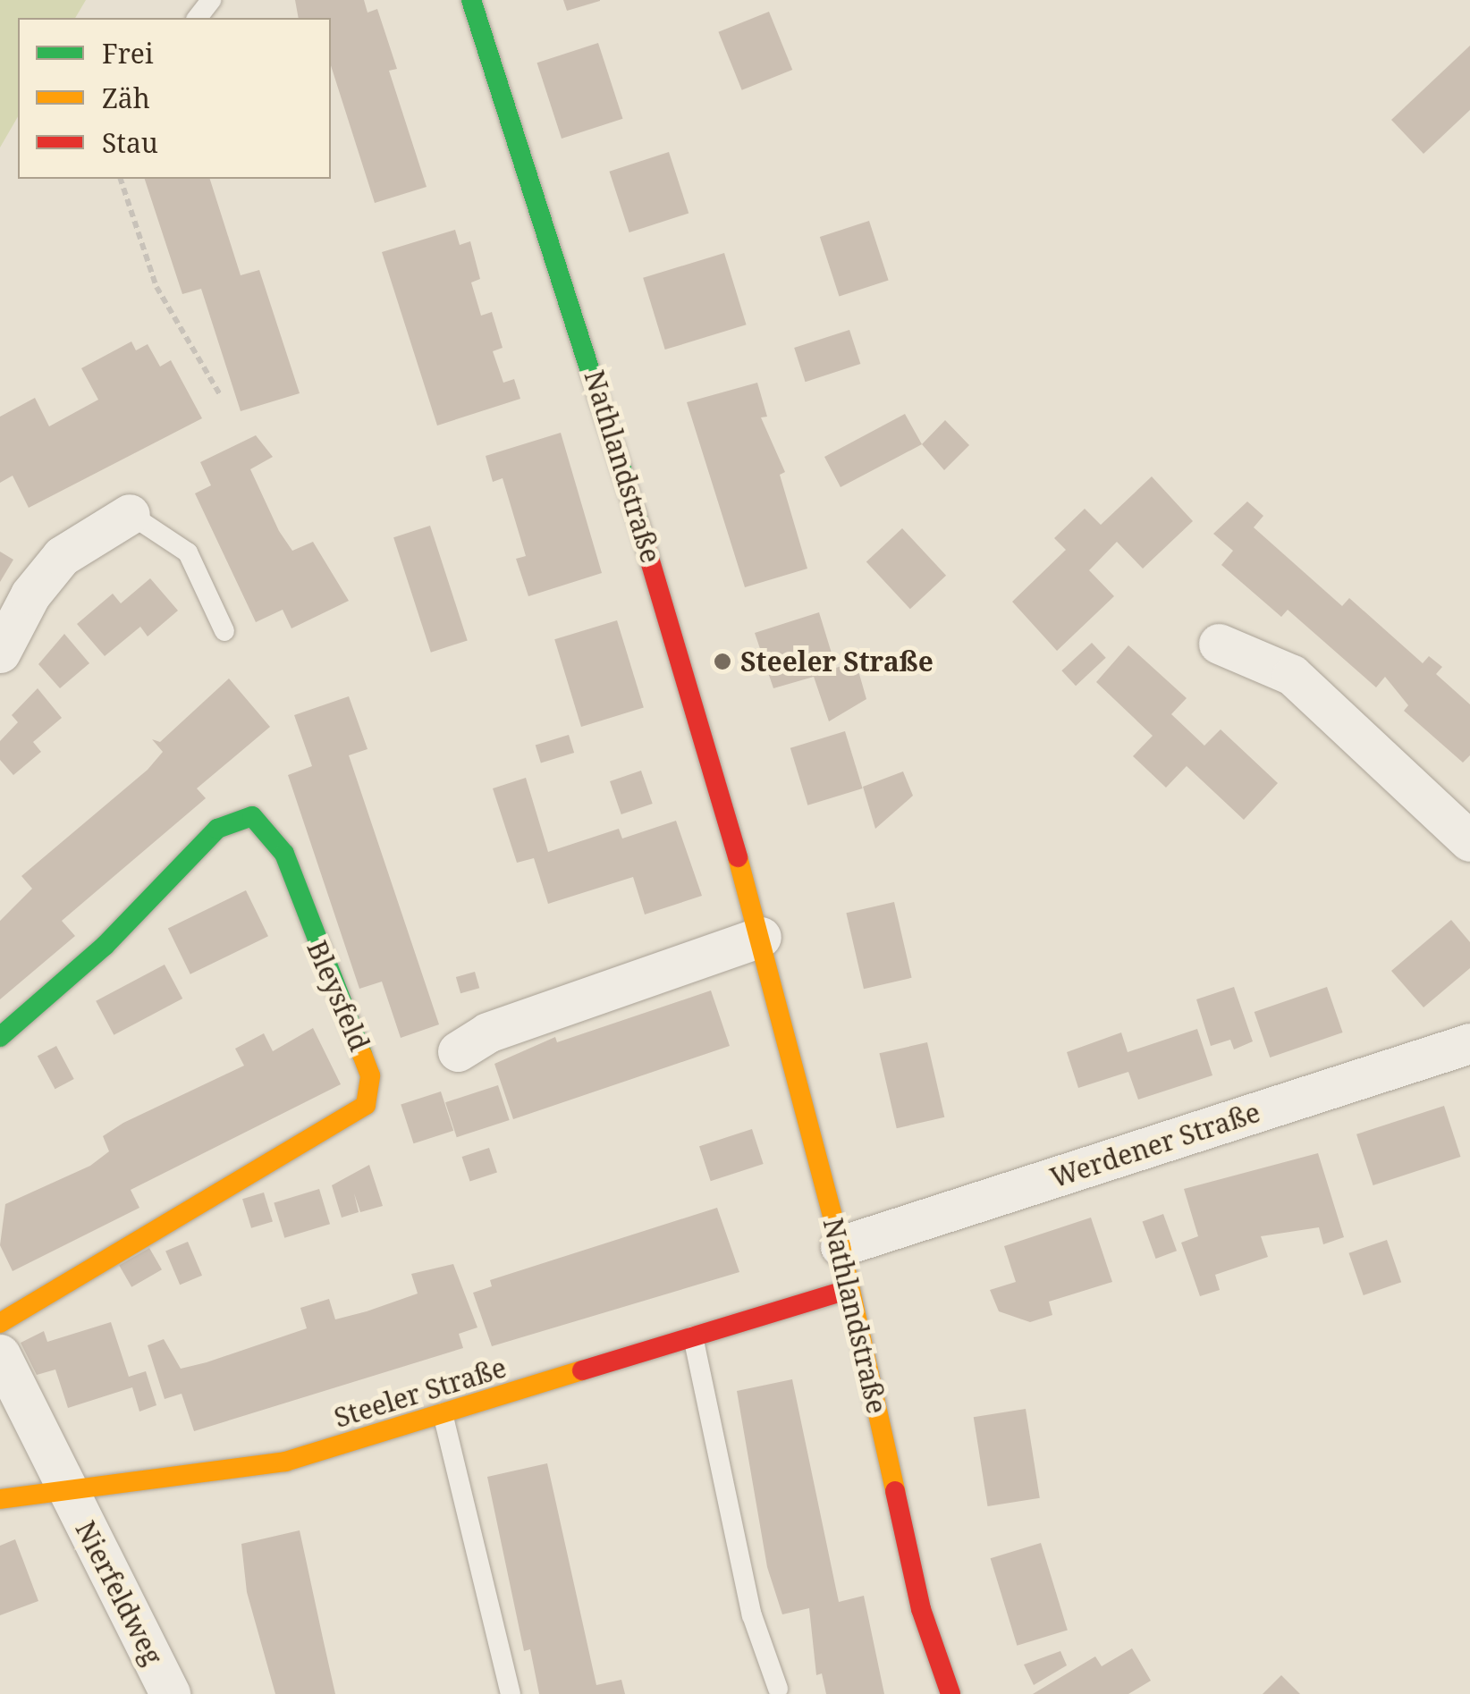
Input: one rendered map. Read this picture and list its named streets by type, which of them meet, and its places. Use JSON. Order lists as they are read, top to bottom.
{
  "streets": {
    "street": [
      "Nathlandstraße",
      "Bleysfeld",
      "Werdener Straße",
      "Steeler Straße",
      "Nierfeldweg"
    ]
  },
  "crossings": [
    ["Nathlandstraße", "Werdener Straße"],
    ["Nathlandstraße", "Steeler Straße"],
    ["Steeler Straße", "Nierfeldweg"]
  ],
  "places": ["Steeler Straße"],
  "legend": ["Frei", "Zäh", "Stau"]
}
